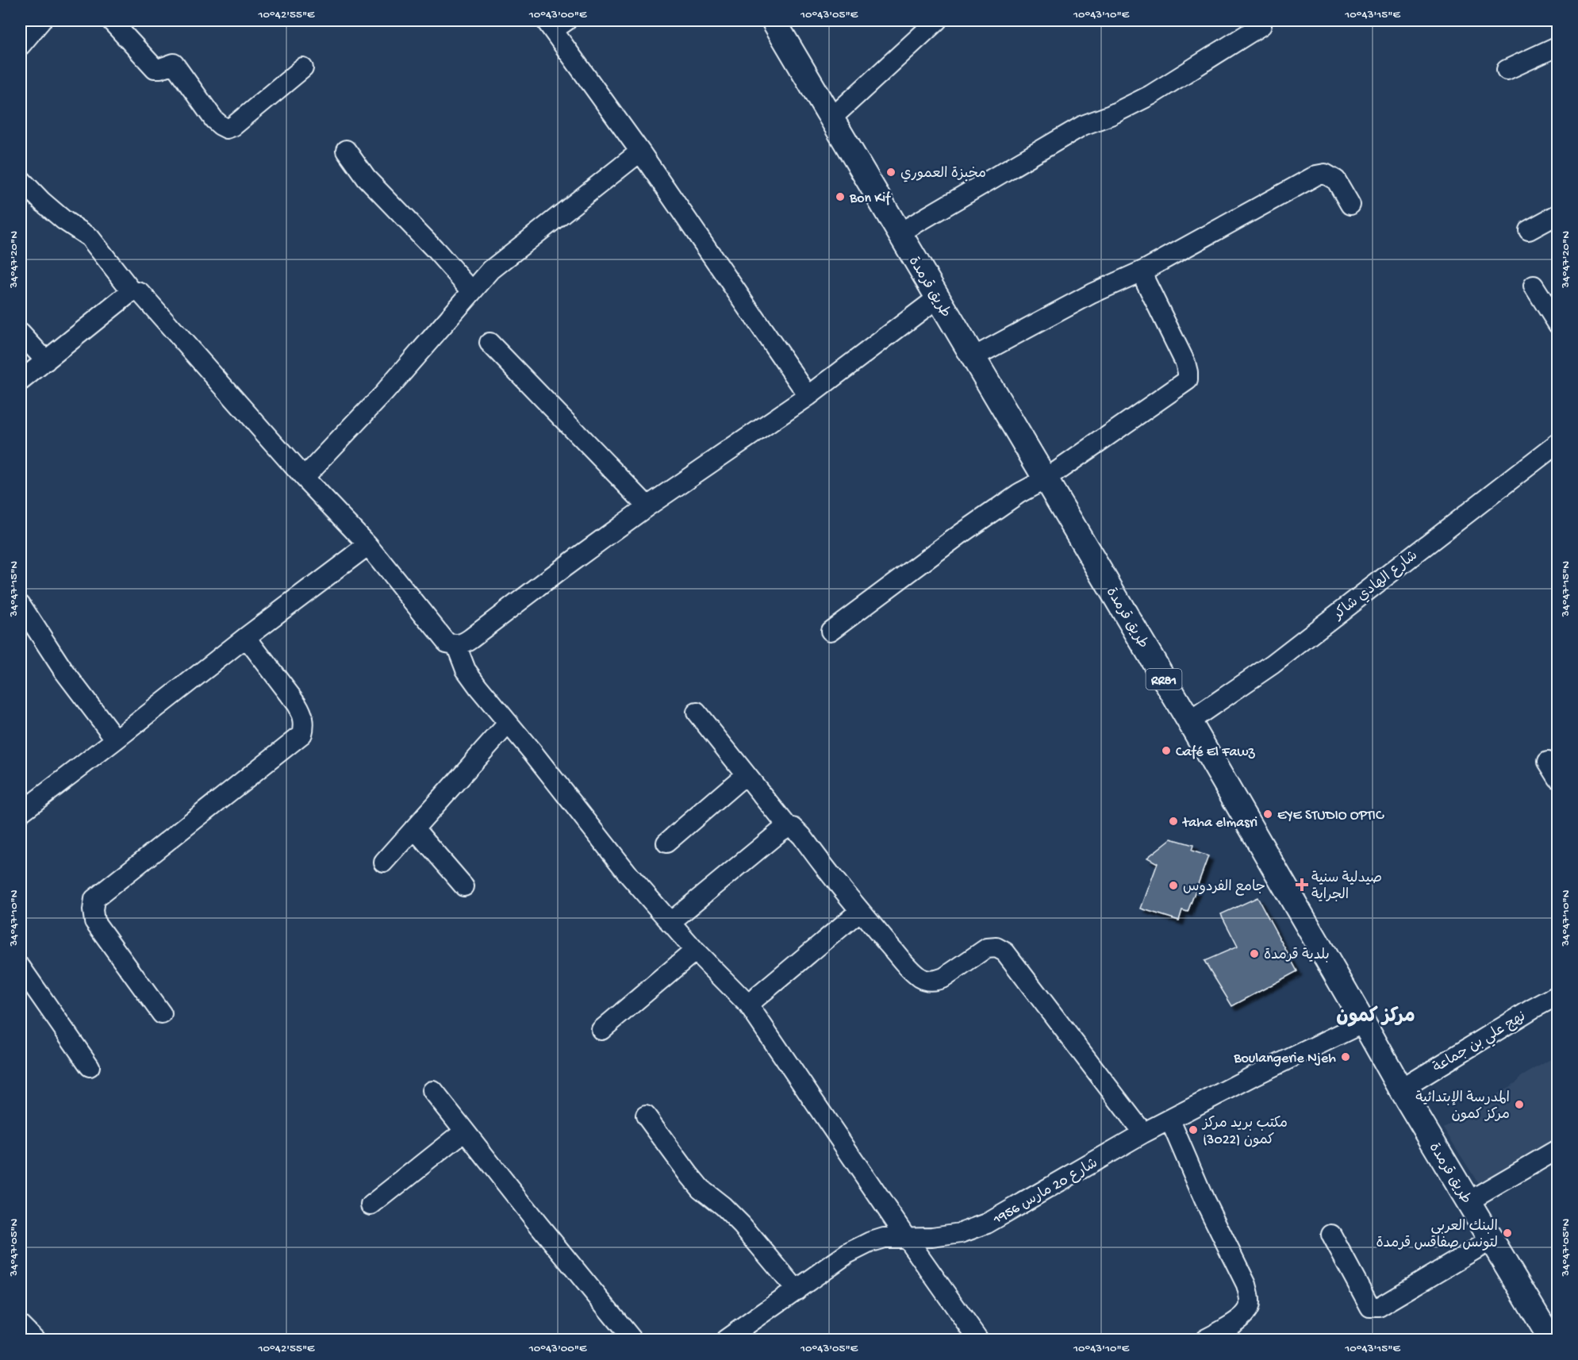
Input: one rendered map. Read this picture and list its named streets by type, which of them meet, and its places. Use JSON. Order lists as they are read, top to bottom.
{
  "streets": {
    "main road": ["طريق قرمدة", "RR81"],
    "street": ["شارع الهادي شاكر", "نهج علي بن جماعة", "شارع 20 مارس 1956"]
  },
  "crossings": [
    ["طريق قرمدة", "شارع الهادي شاكر"],
    ["طريق قرمدة", "نهج علي بن جماعة"],
    ["طريق قرمدة", "شارع 20 مارس 1956"]
  ],
  "districts": ["مركز كمون"],
  "places": {
    "other": [
      "مخبزة العموري",
      "Bon Kif",
      "Café El Fawz",
      "EYE STUDIO OPTIC",
      "taha elmasri",
      "جامع الفردوس",
      "بلدية قرمدة",
      "Boulangerie Njeh",
      "المدرسة الإبتدائية مركز كمون",
      "مكتب بريد مركز كمون (3022)",
      "البنك العربي لتونس صفاقس قرمدة"
    ],
    "health": ["صيدلية سنية الجراية"]
  },
  "coordinates": [
    "10°42'55\"E",
    "10°43'00\"E",
    "10°43'05\"E",
    "10°43'10\"E",
    "10°43'15\"E",
    "34°47'20\"N",
    "34°47'15\"N",
    "34°47'10\"N",
    "34°47'05\"N"
  ]
}
